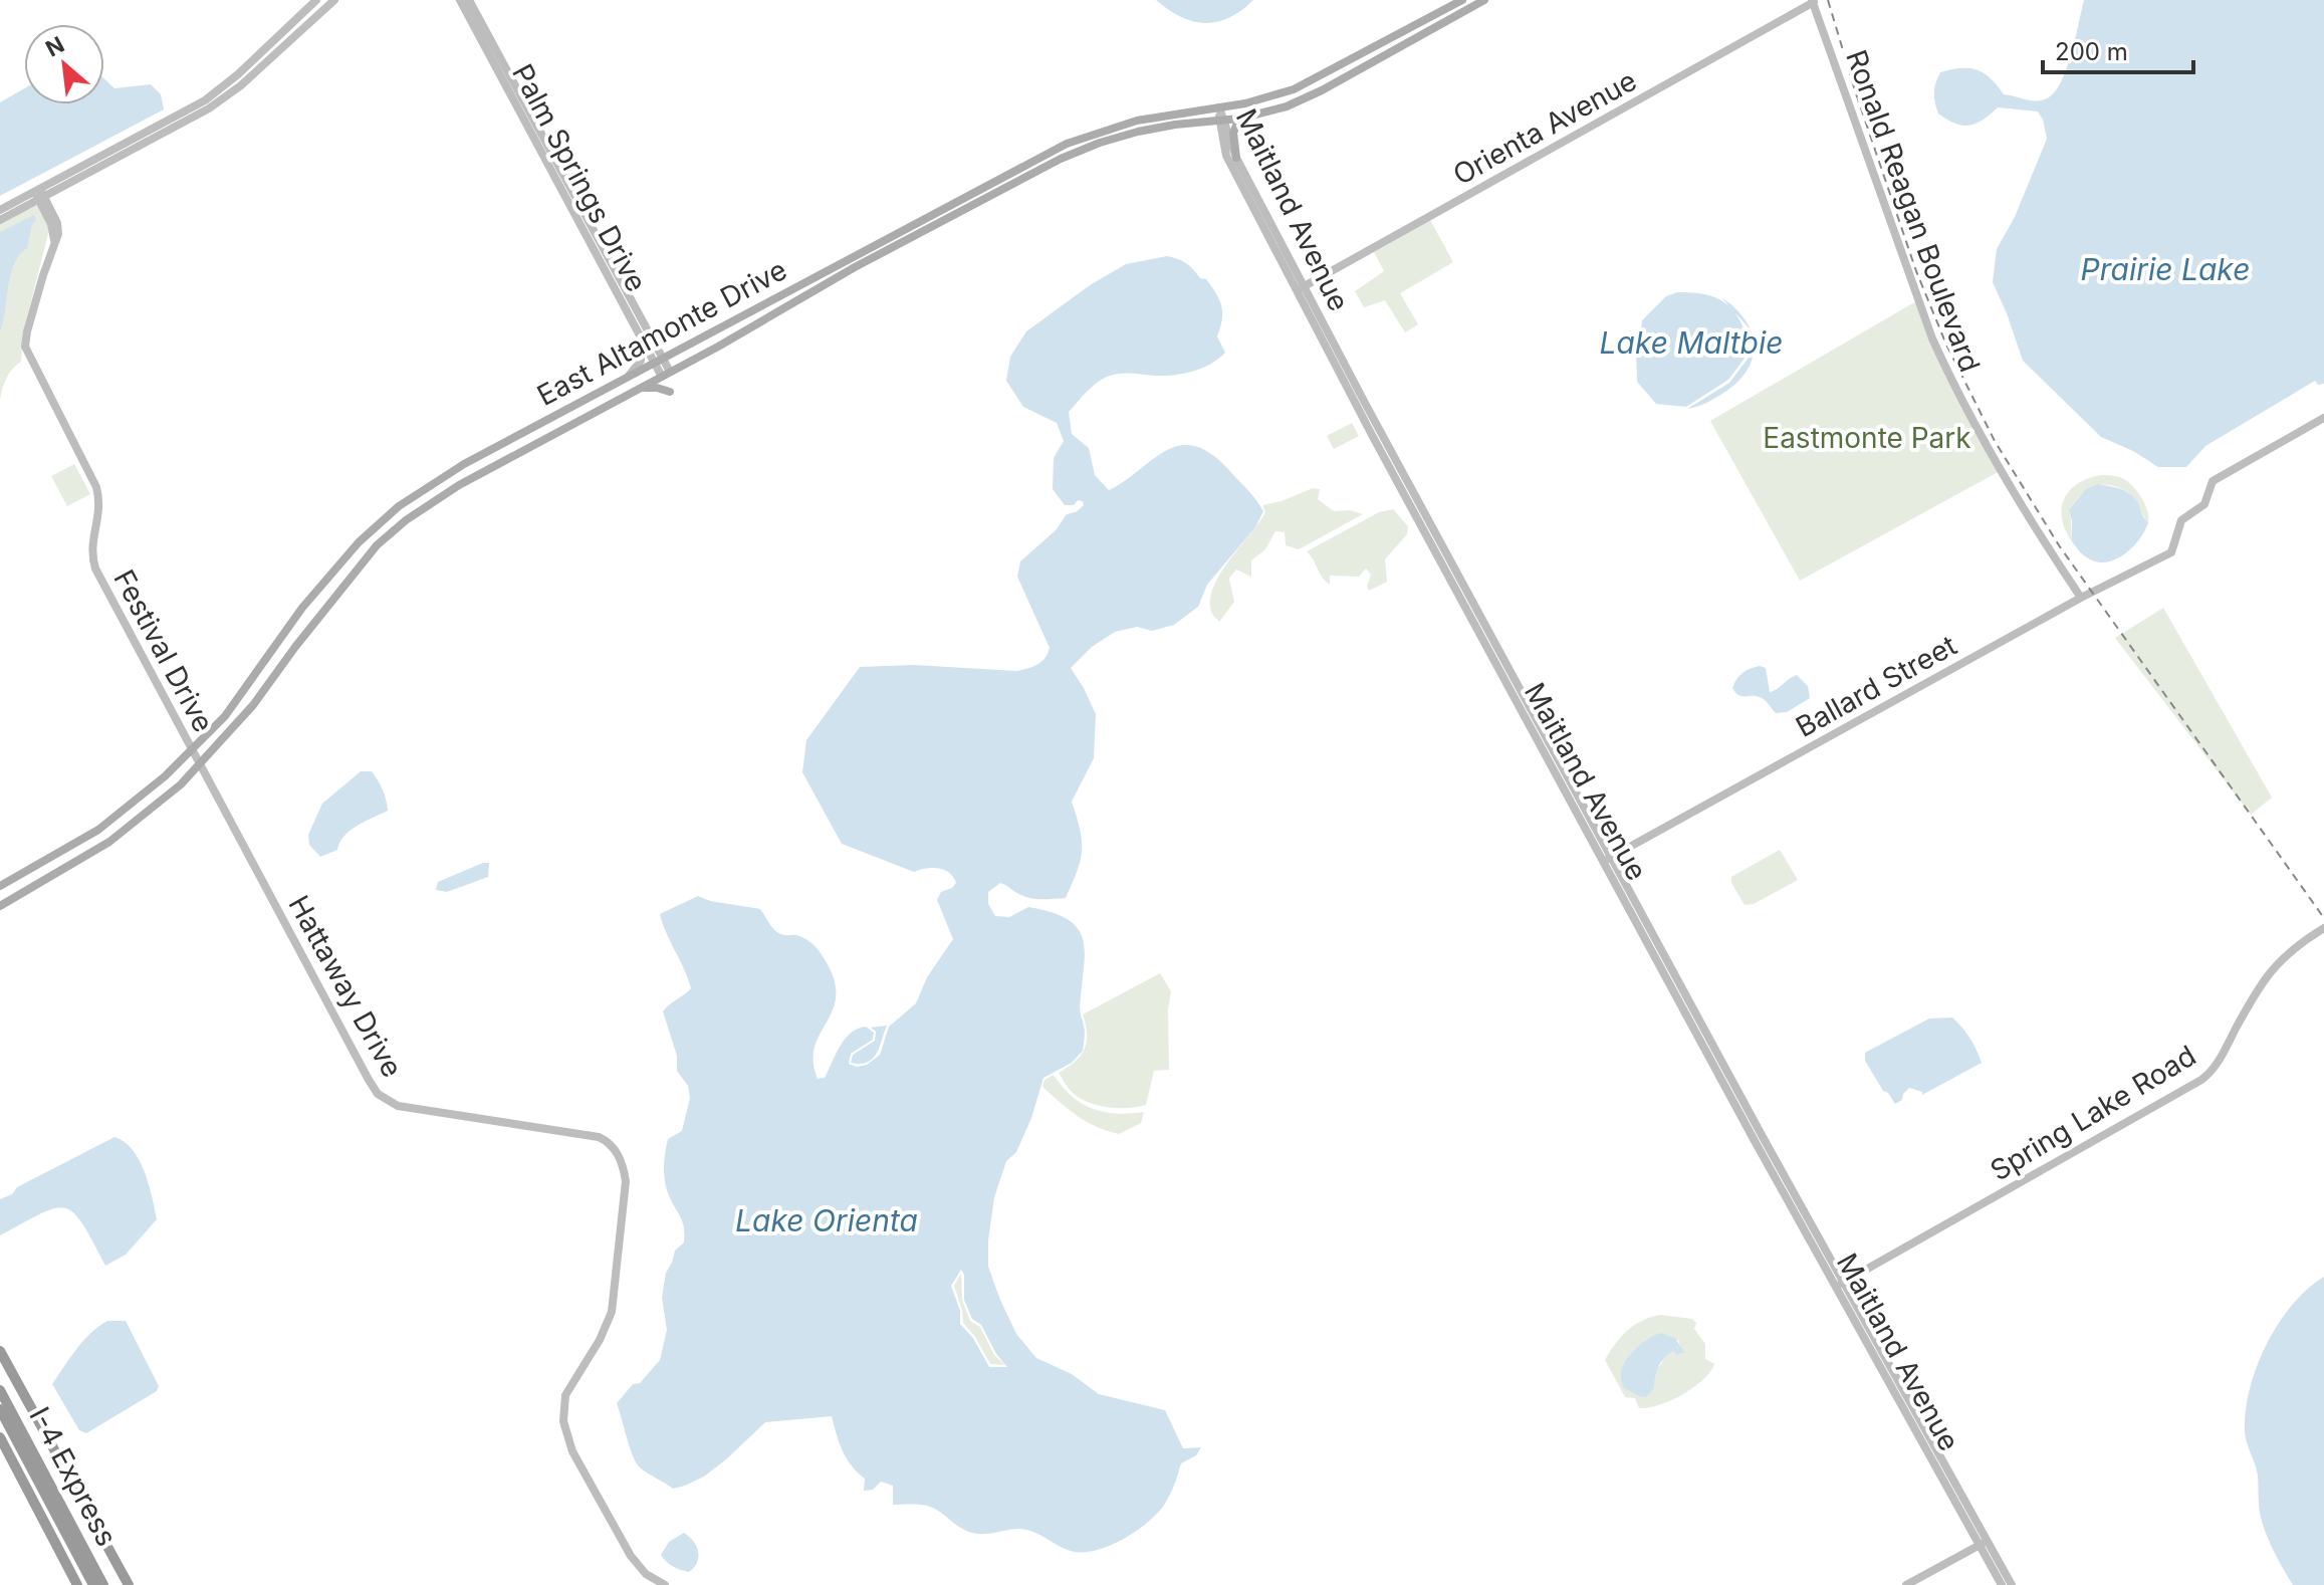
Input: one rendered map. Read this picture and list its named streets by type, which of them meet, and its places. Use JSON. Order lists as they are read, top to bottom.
{
  "streets": {
    "highway": ["I-4 Express"],
    "main road": ["East Altamonte Drive"],
    "street": [
      "Orienta Avenue",
      "Palm Springs Drive",
      "Maitland Avenue",
      "Ronald Reagan Boulevard",
      "Festival Drive",
      "Ballard Street",
      "Hattaway Drive",
      "Spring Lake Road"
    ]
  },
  "crossings": [
    ["Orienta Avenue", "Maitland Avenue"],
    ["Orienta Avenue", "Ronald Reagan Boulevard"],
    ["Palm Springs Drive", "East Altamonte Drive"],
    ["Maitland Avenue", "East Altamonte Drive"],
    ["Maitland Avenue", "Ballard Street"],
    ["Maitland Avenue", "Spring Lake Road"],
    ["Ronald Reagan Boulevard", "Ballard Street"],
    ["East Altamonte Drive", "Festival Drive"],
    ["Festival Drive", "Hattaway Drive"]
  ],
  "water": ["Prairie Lake", "Lake Maltbie", "Lake Orienta"],
  "parks": ["Eastmonte Park"],
  "scale_bar": "200 m",
  "north": "top left"
}
